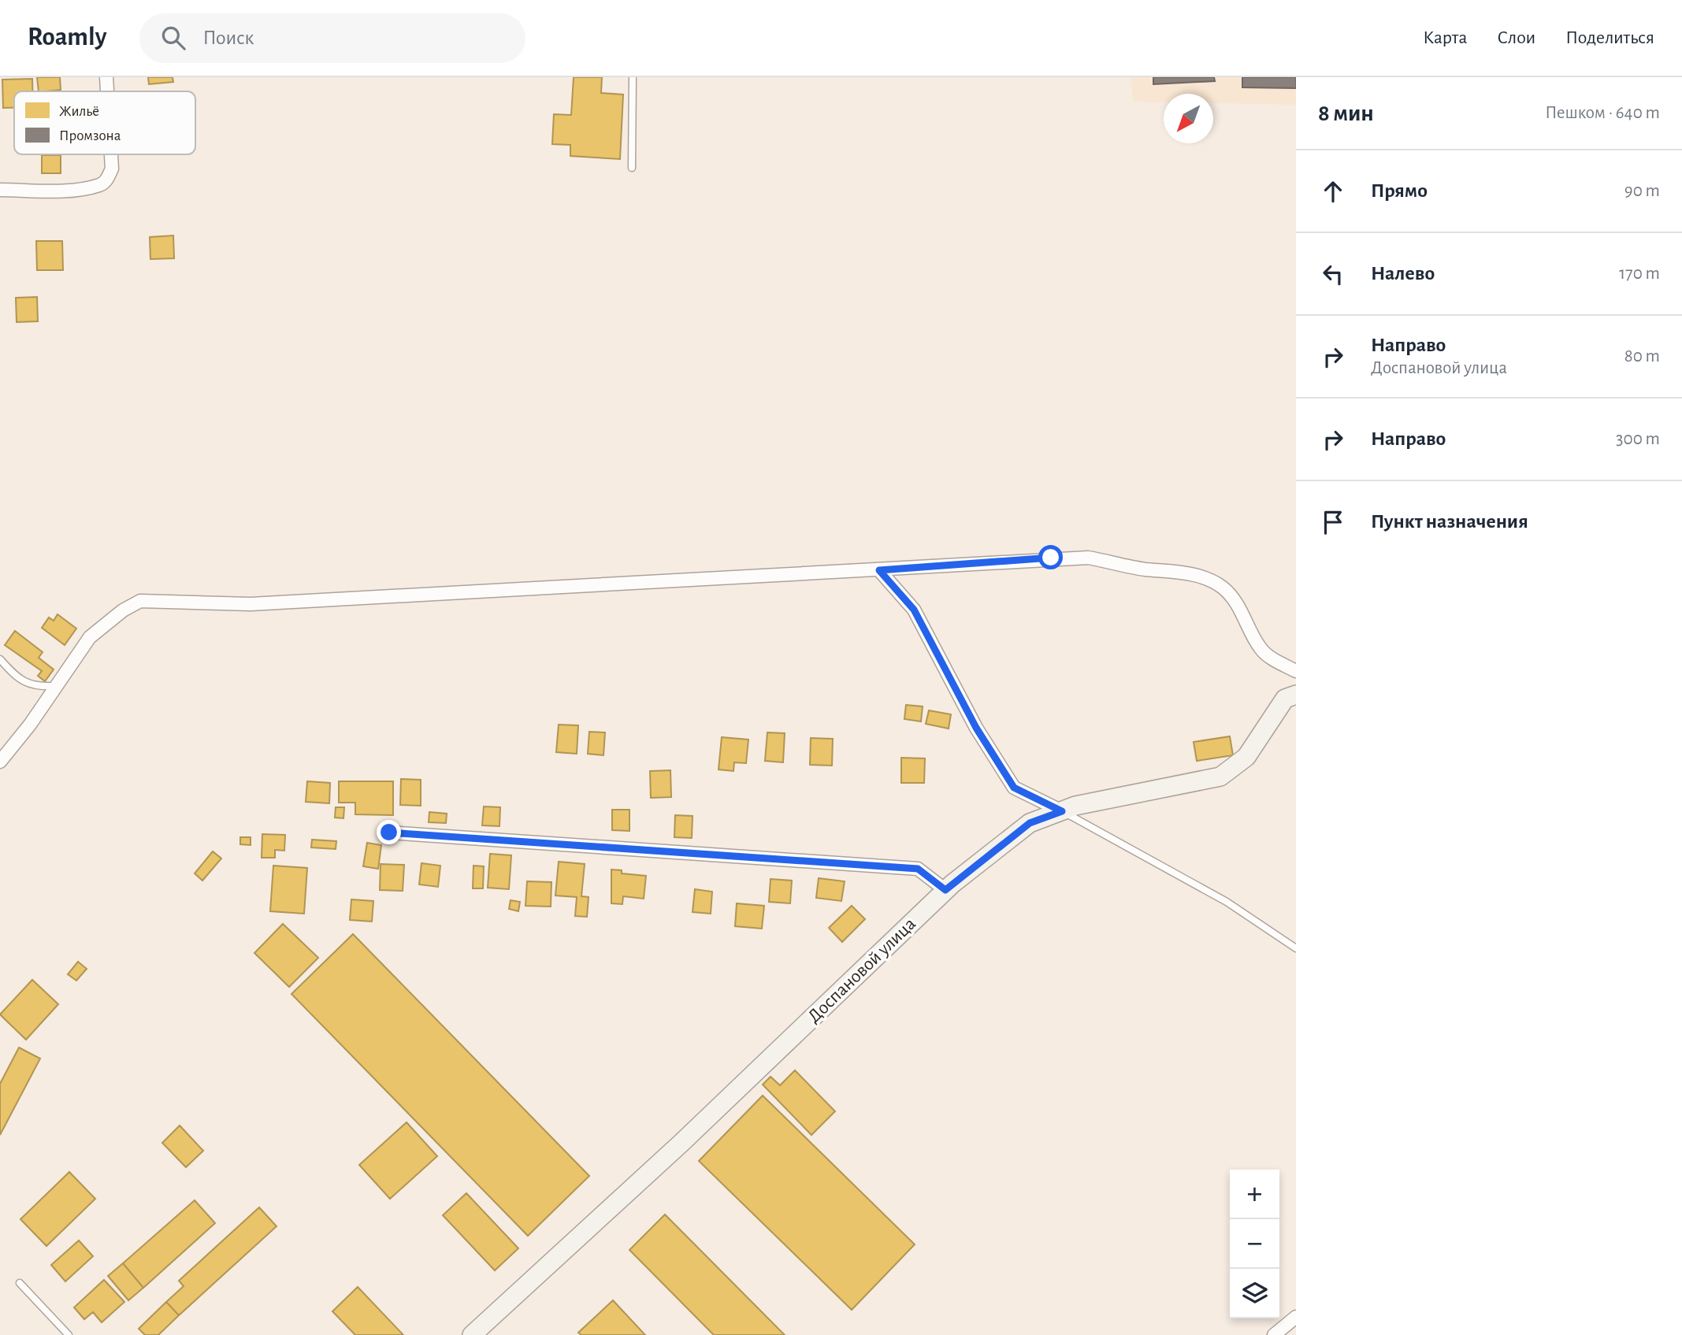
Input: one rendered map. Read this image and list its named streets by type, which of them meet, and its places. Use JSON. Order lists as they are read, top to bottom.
{
  "streets": {
    "street": ["Доспановой улица"]
  },
  "legend": ["Жильё", "Промзона"],
  "north": "bottom left",
  "page": {
    "header": "Roamly",
    "search": "Поиск",
    "nav": ["Карта", "Слои", "Поделиться"],
    "heading": ["8 мин", "Пешком · 640 m"],
    "list": [
      ["Прямо", "90 m"],
      ["Налево", "170 m"],
      ["Направо", "Доспановой улица", "80 m"],
      ["Направо", "300 m"],
      "Пункт назначения"
    ],
    "map_buttons": ["+", "−"]
  }
}
